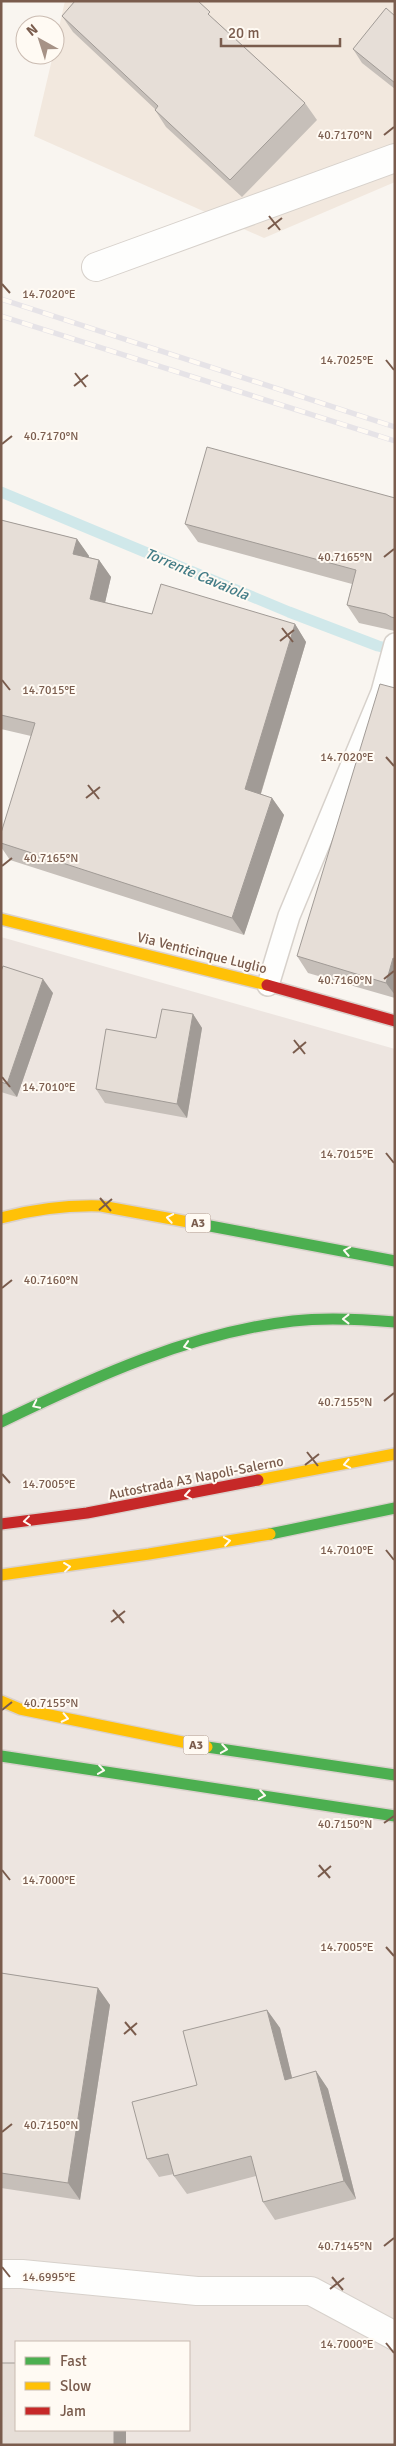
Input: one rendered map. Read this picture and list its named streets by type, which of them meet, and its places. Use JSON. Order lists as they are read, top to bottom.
{
  "streets": {
    "main road": ["Via Venticinque Luglio", "A3", "Autostrada A3 Napoli-Salerno"]
  },
  "water": ["Torrente Cavaiola"],
  "legend": ["Fast", "Slow", "Jam"],
  "scale_bar": "20 m",
  "north": "top left",
  "coordinates": [
    "40.7170°N",
    "14.7020°E",
    "14.7025°E",
    "40.7165°N",
    "14.7015°E",
    "40.7160°N",
    "14.7010°E",
    "40.7155°N",
    "14.7005°E",
    "40.7150°N",
    "14.7000°E",
    "40.7145°N",
    "14.6995°E"
  ]
}
